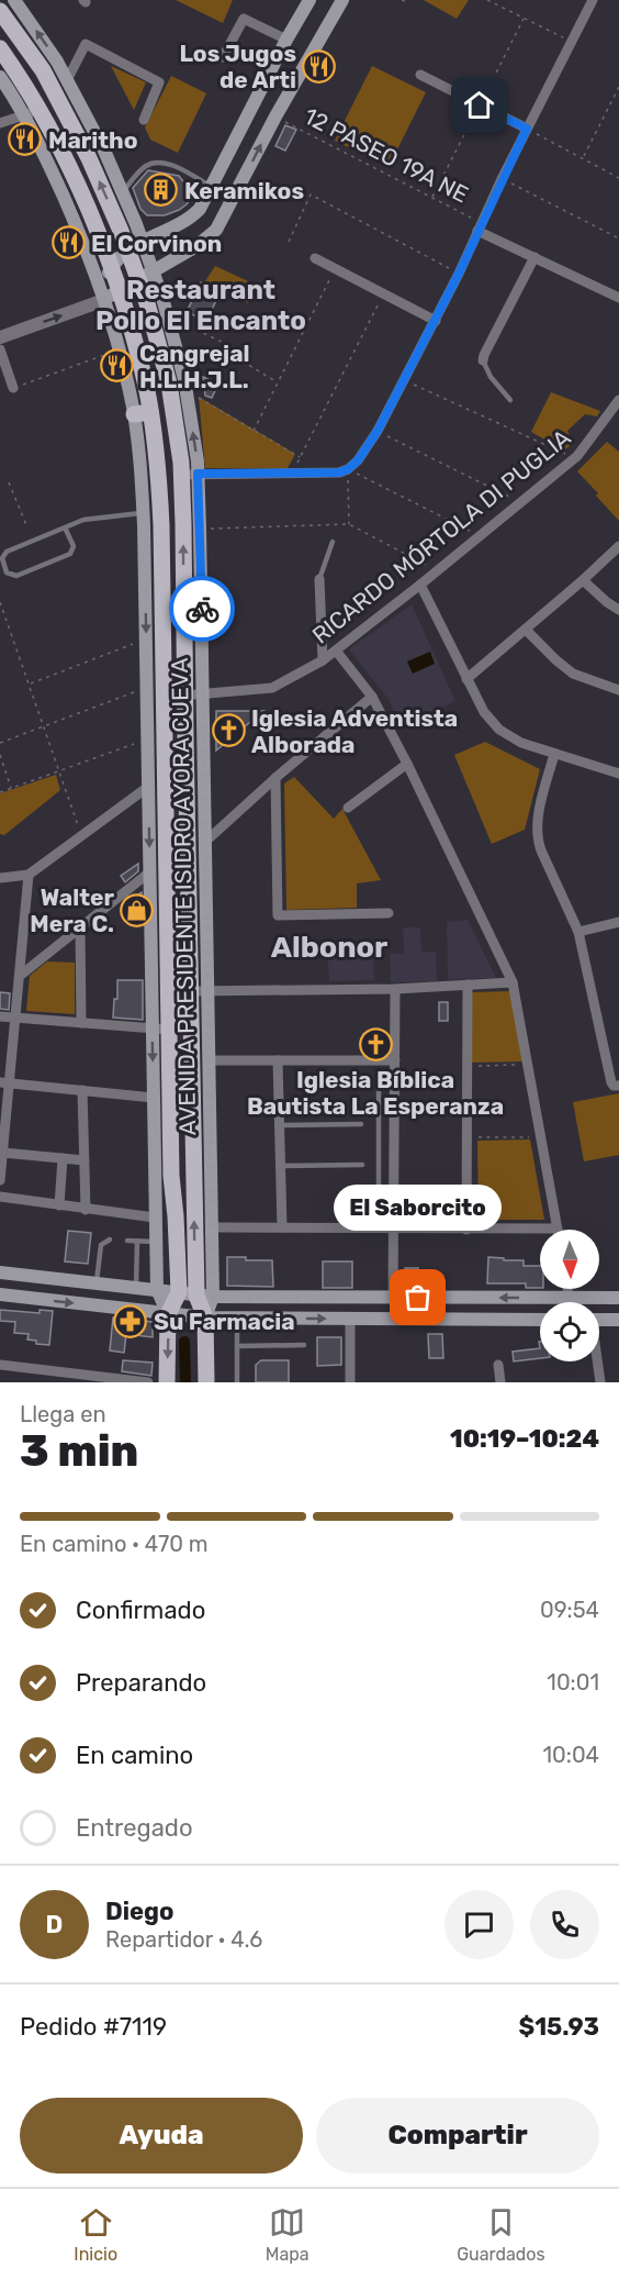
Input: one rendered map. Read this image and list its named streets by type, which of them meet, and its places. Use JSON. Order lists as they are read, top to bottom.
{
  "streets": {
    "main road": ["AVENIDA PRESIDENTE ISIDRO AYORA CUEVA"],
    "street": ["RICARDO MÓRTOLA DI PUGLIA"],
    "path": ["12 PASEO 19A NE"]
  },
  "crossings": [
    ["RICARDO MÓRTOLA DI PUGLIA", "AVENIDA PRESIDENTE ISIDRO AYORA CUEVA"]
  ],
  "districts": ["Restaurant Pollo El Encanto", "Albonor"],
  "places": {
    "restaurant": [
      "Los Jugos de Arti",
      "Maritho",
      "El Corvinon",
      "Cangrejal H.L.H.J.L."
    ],
    "building": ["Keramikos"],
    "church": ["Iglesia Adventista Alborada", "Iglesia Bíblica Bautista La Esperanza"],
    "shop": ["Walter Mera C."],
    "other": ["El Saborcito"],
    "pharmacy": ["Su Farmacia"]
  },
  "north": "bottom",
  "page": {
    "bubble": "El Saborcito",
    "heading": ["3 min", "Llega en", "10:19–10:24"],
    "panel": [
      "Diego",
      "Repartidor · 4.6",
      "Pedido #7119",
      "$15.93"
    ],
    "bar": "En camino · 470 m",
    "list": [
      ["Confirmado", "09:54"],
      ["Preparando", "10:01"],
      ["En camino", "10:04"],
      "Entregado"
    ],
    "round": "D",
    "buttons": ["Ayuda", "Compartir"],
    "tabs": ["Inicio", "Mapa", "Guardados"]
  }
}
